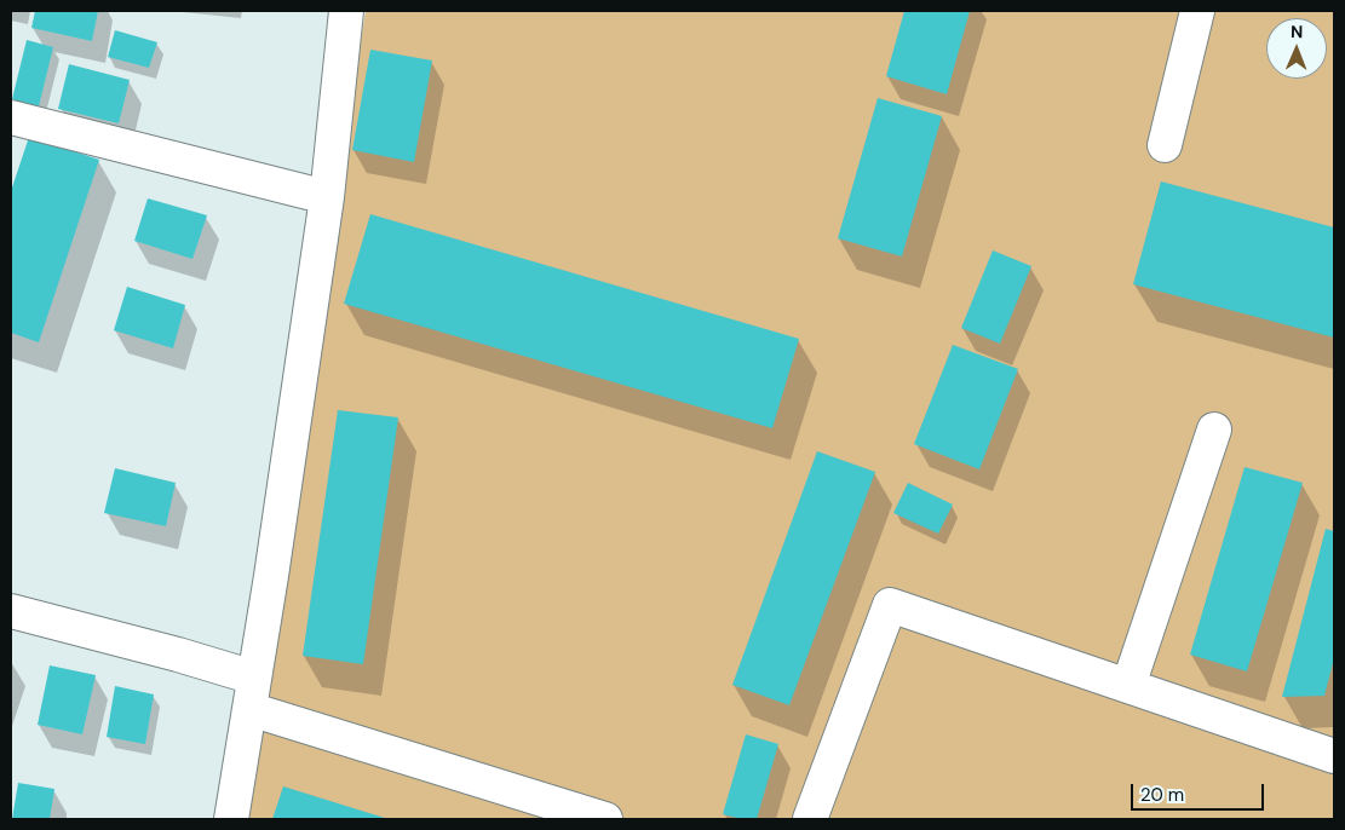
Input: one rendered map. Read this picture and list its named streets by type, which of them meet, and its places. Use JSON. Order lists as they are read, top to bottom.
{
  "scale_bar": "20 m",
  "north": "top"
}
